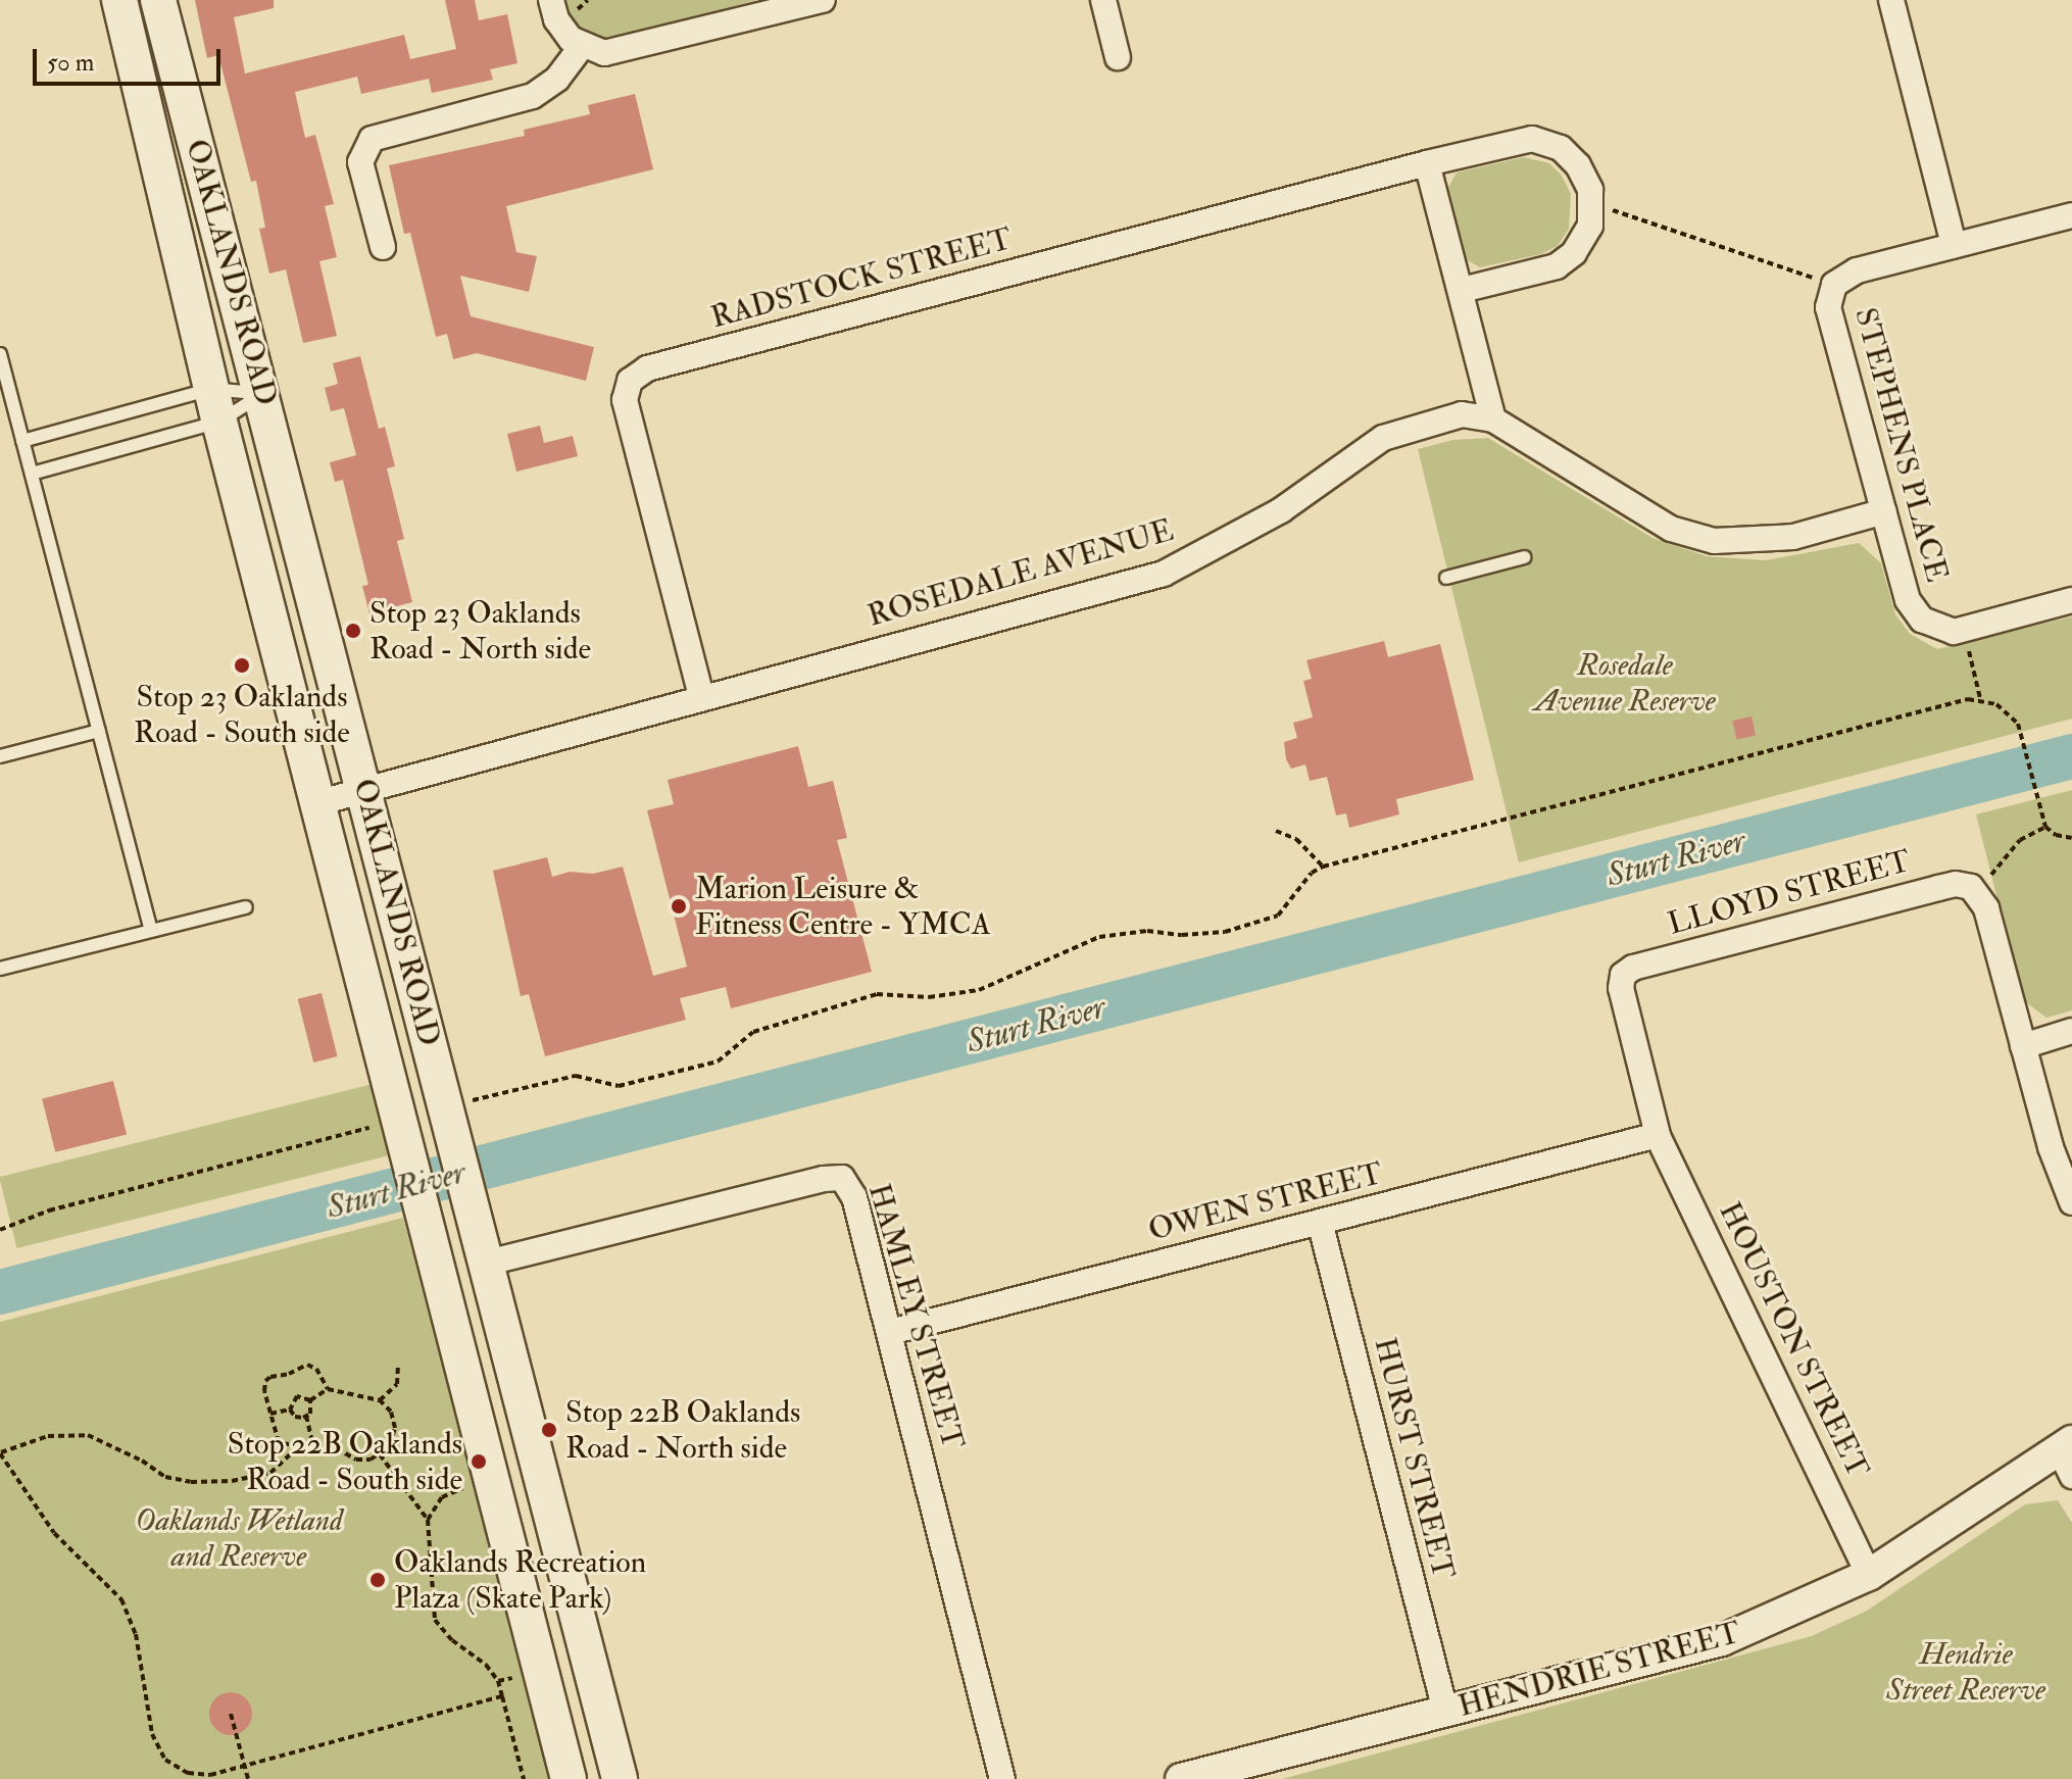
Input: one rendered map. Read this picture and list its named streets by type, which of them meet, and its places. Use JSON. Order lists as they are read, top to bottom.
{
  "streets": {
    "main road": ["OAKLANDS ROAD"],
    "street": [
      "RADSTOCK STREET",
      "STEPHENS PLACE",
      "ROSEDALE AVENUE",
      "LLOYD STREET",
      "OWEN STREET",
      "HAMLEY STREET",
      "HOUSTON STREET",
      "HURST STREET",
      "HENDRIE STREET"
    ]
  },
  "crossings": [
    ["OAKLANDS ROAD", "ROSEDALE AVENUE"],
    ["OAKLANDS ROAD", "HAMLEY STREET"],
    ["RADSTOCK STREET", "ROSEDALE AVENUE"],
    ["STEPHENS PLACE", "ROSEDALE AVENUE"],
    ["LLOYD STREET", "OWEN STREET"],
    ["LLOYD STREET", "HOUSTON STREET"],
    ["OWEN STREET", "HAMLEY STREET"],
    ["OWEN STREET", "HOUSTON STREET"],
    ["OWEN STREET", "HURST STREET"],
    ["HOUSTON STREET", "HENDRIE STREET"],
    ["HURST STREET", "HENDRIE STREET"]
  ],
  "water": ["Sturt River"],
  "parks": ["Rosedale Avenue Reserve", "Oaklands Wetland and Reserve", "Hendrie Street Reserve"],
  "places": [
    "Stop 23 Oaklands Road - North side",
    "Stop 23 Oaklands Road - South side",
    "Marion Leisure & Fitness Centre - YMCA",
    "Stop 22B Oaklands Road - North side",
    "Stop 22B Oaklands Road - South side",
    "Oaklands Recreation Plaza (Skate Park)"
  ],
  "scale_bar": "50 m"
}
